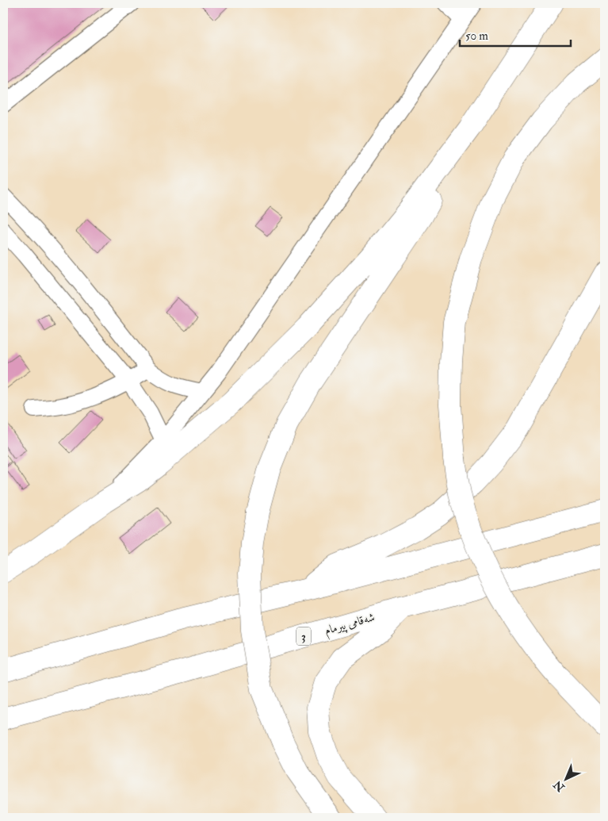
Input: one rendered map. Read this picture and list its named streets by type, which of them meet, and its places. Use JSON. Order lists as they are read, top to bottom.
{
  "streets": {
    "highway": ["شەقامی پیرمام", "3"]
  },
  "scale_bar": "50 m",
  "north": "bottom left"
}
